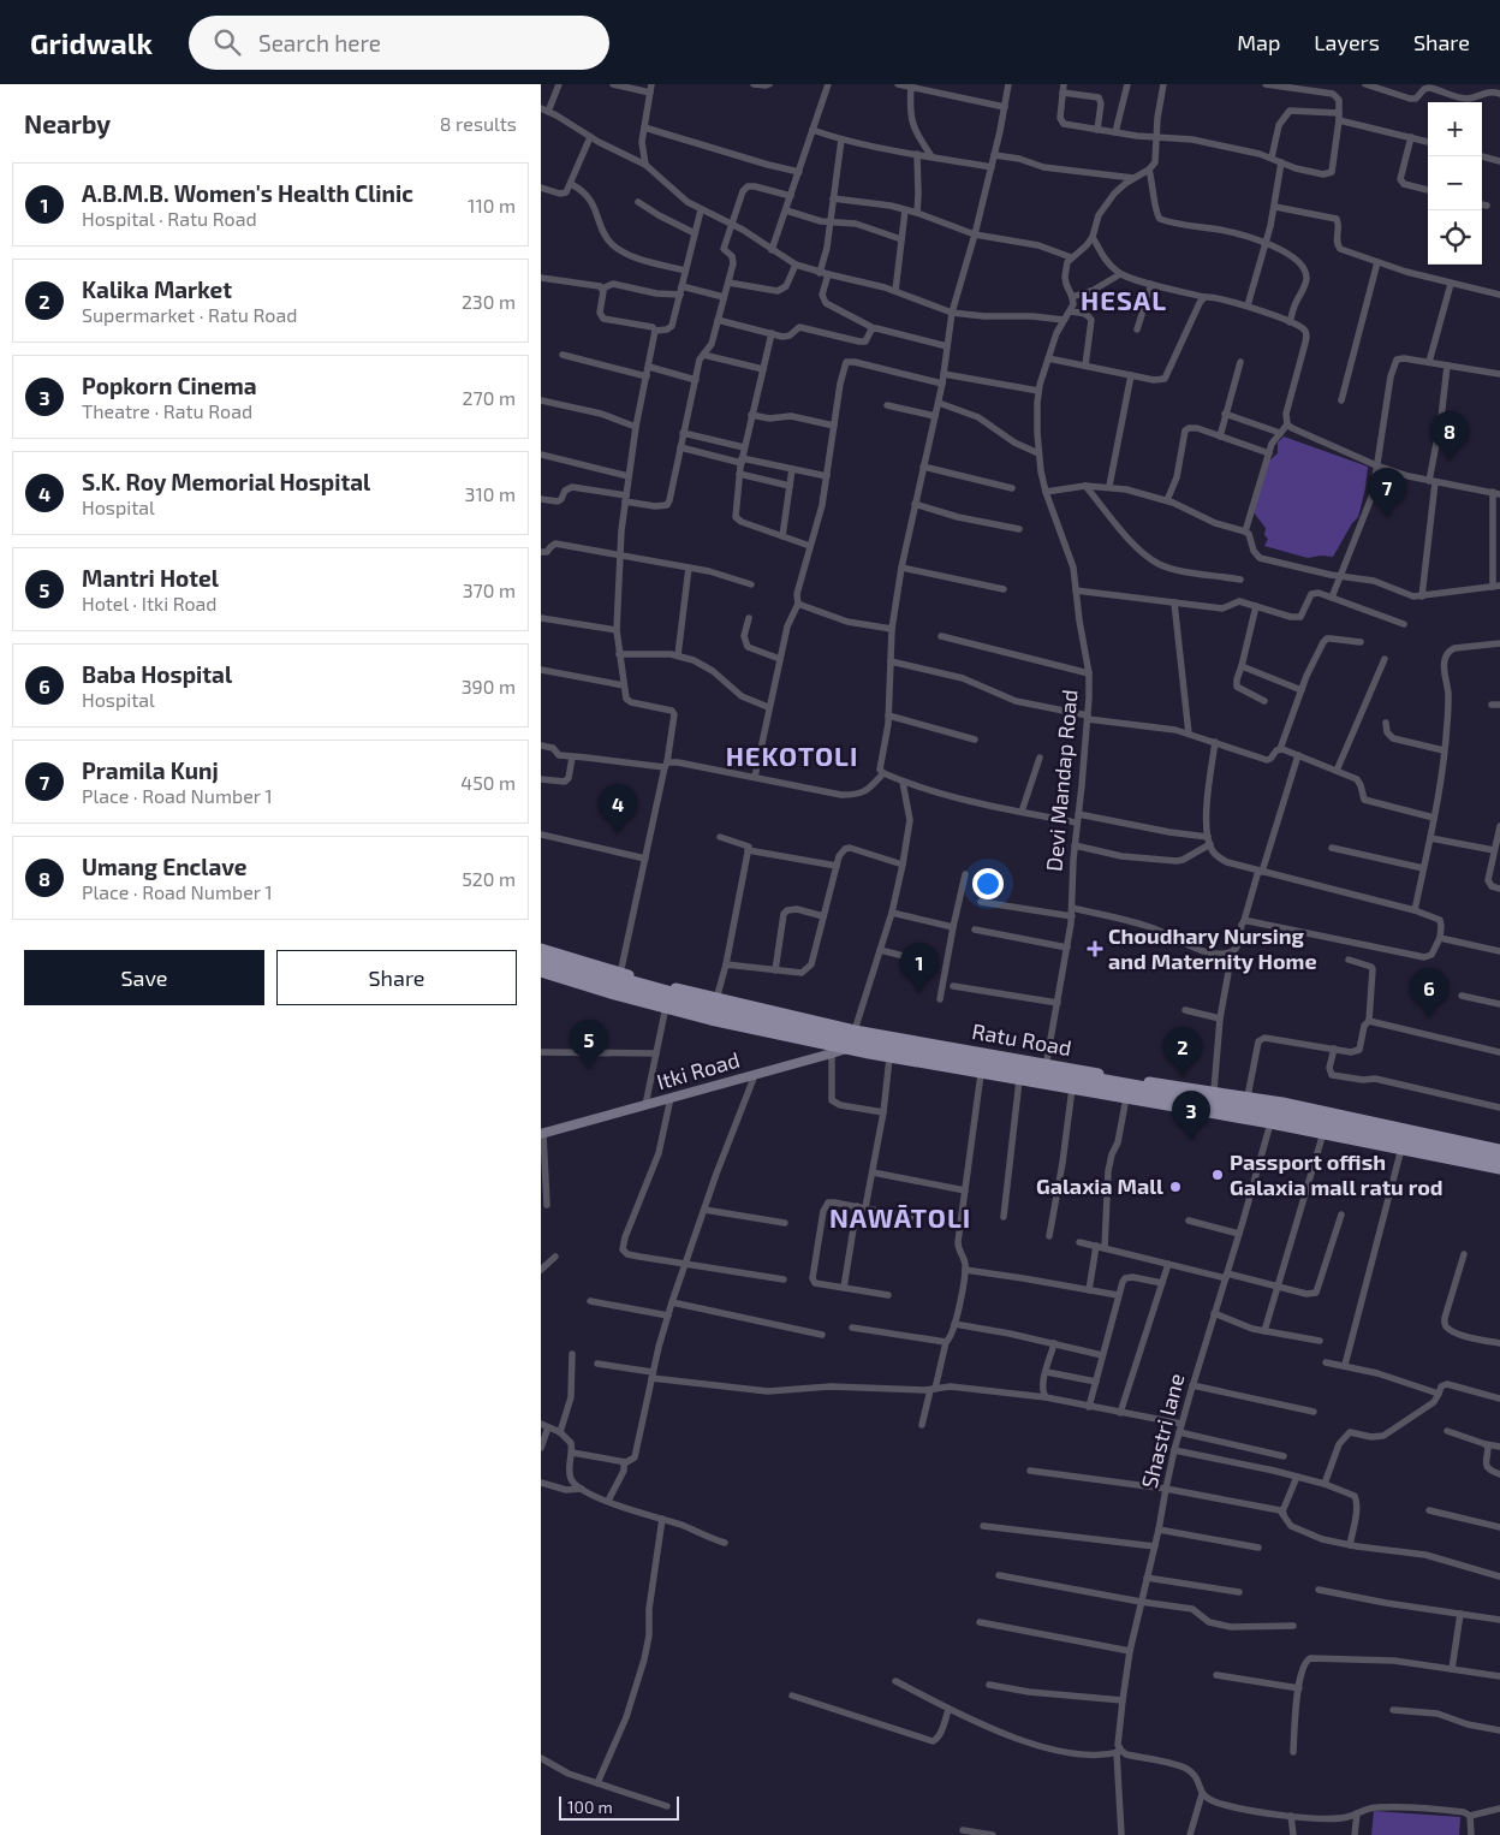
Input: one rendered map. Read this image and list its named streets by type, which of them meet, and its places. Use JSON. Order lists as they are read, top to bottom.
{
  "streets": {
    "main road": ["Ratu Road"],
    "street": ["Devi Mandap Road", "Itki Road", "Shastri lane"]
  },
  "crossings": [
    ["Devi Mandap Road", "Ratu Road"],
    ["Ratu Road", "Itki Road"],
    ["Ratu Road", "Shastri lane"]
  ],
  "districts": ["HESAL", "HEKOTOLI", "NAWĀTOLI"],
  "places": {
    "health": ["Choudhary Nursing and Maternity Home"],
    "other": ["Passport offish Galaxia mall ratu rod", "Galaxia Mall"]
  },
  "scale_bar": "100 m",
  "page": {
    "header": "Gridwalk",
    "search": "Search here",
    "nav": ["Map", "Layers", "Share"],
    "heading": ["Nearby", "8 results"],
    "map_buttons": ["+", "−"],
    "list": [
      {
        "mark": "1",
        "name": "A.B.M.B. Women's Health Clinic",
        "note": "Hospital · Ratu Road",
        "value": "110 m"
      },
      {
        "mark": "2",
        "name": "Kalika Market",
        "note": "Supermarket · Ratu Road",
        "value": "230 m"
      },
      {
        "mark": "3",
        "name": "Popkorn Cinema",
        "note": "Theatre · Ratu Road",
        "value": "270 m"
      },
      {
        "mark": "4",
        "name": "S.K. Roy Memorial Hospital",
        "note": "Hospital",
        "value": "310 m"
      },
      {
        "mark": "5",
        "name": "Mantri Hotel",
        "note": "Hotel · Itki Road",
        "value": "370 m"
      },
      {
        "mark": "6",
        "name": "Baba Hospital",
        "note": "Hospital",
        "value": "390 m"
      },
      {
        "mark": "7",
        "name": "Pramila Kunj",
        "note": "Place · Road Number 1",
        "value": "450 m"
      },
      {
        "mark": "8",
        "name": "Umang Enclave",
        "note": "Place · Road Number 1",
        "value": "520 m"
      }
    ],
    "pins": [
      "8",
      "7",
      "4",
      "1",
      "6",
      "5",
      "2",
      "3"
    ],
    "buttons": ["Save", "Share"],
    "scale": "100 m"
  }
}
